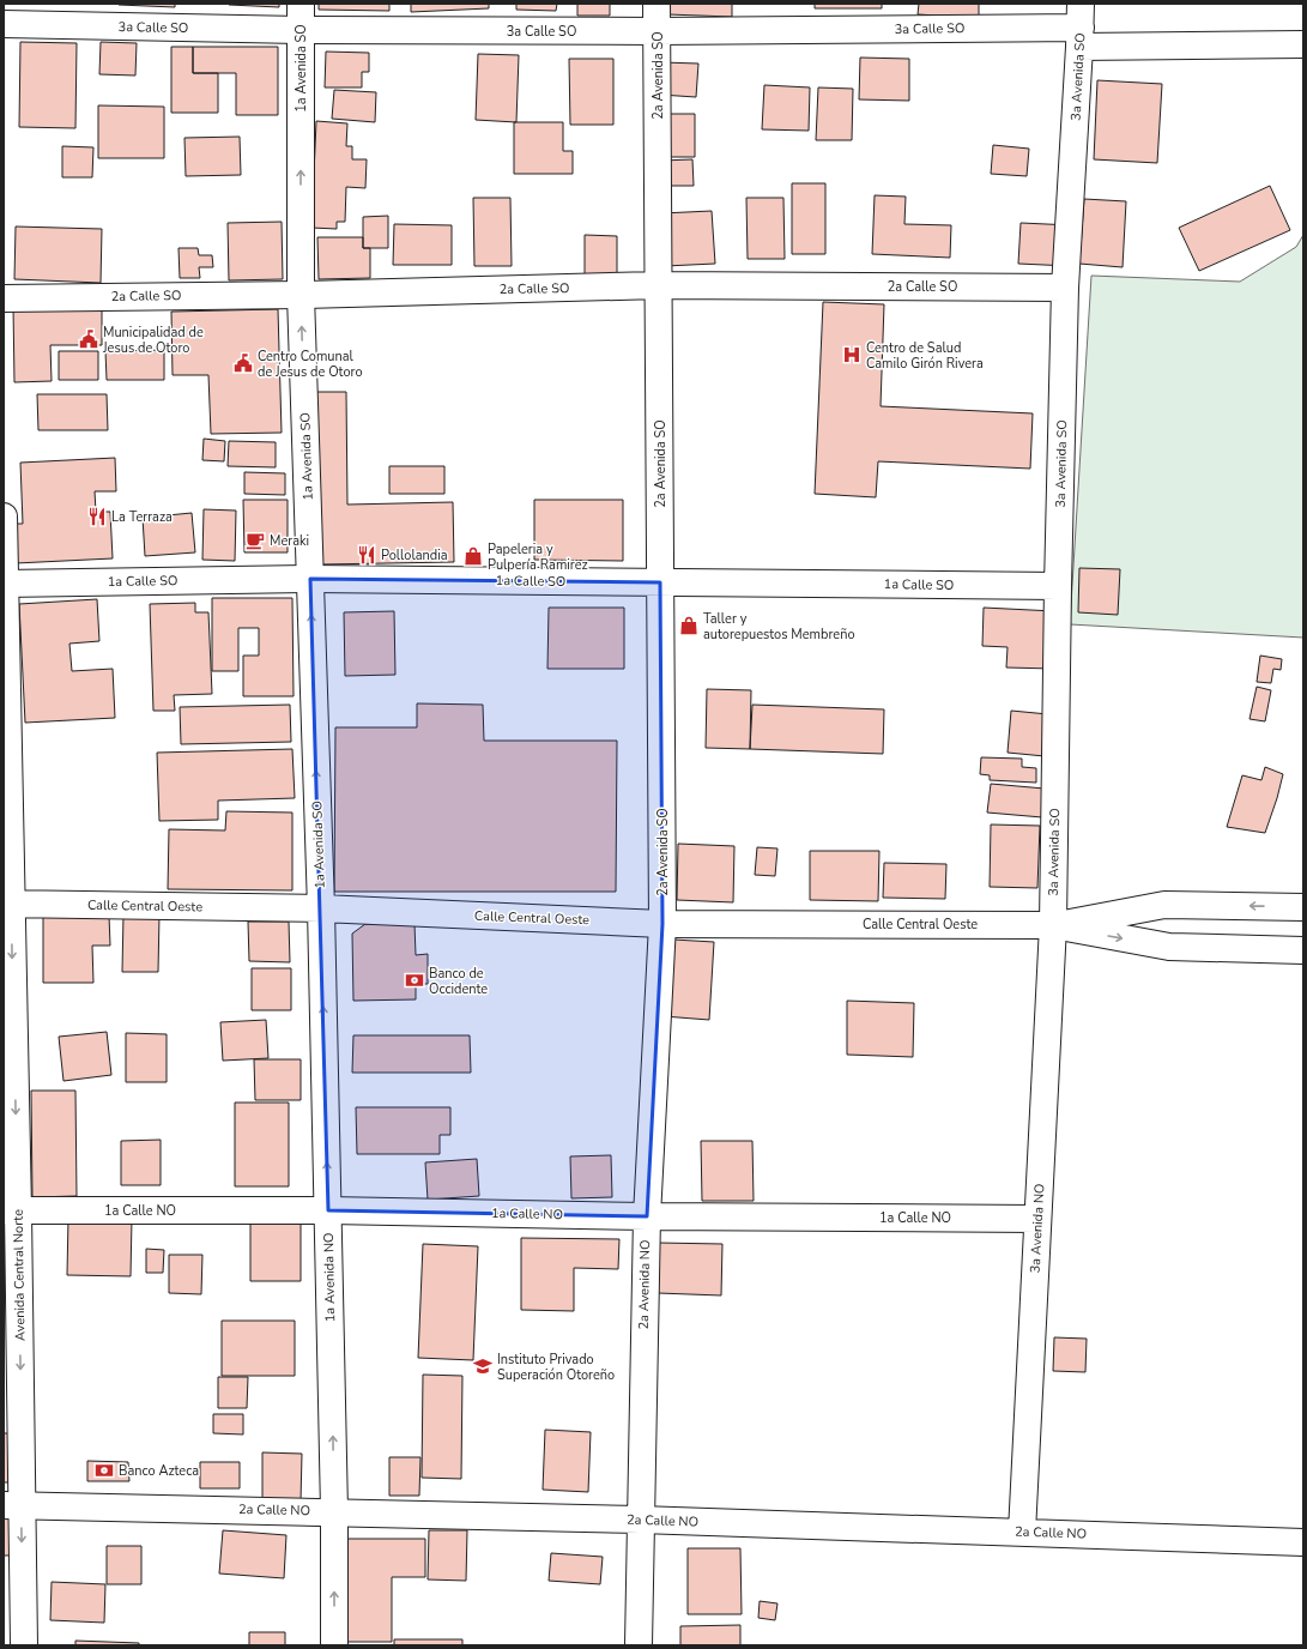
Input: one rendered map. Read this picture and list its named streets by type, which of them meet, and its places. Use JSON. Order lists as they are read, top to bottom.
{
  "streets": {
    "street": [
      "3a Calle SO",
      "1a Avenida SO",
      "2a Avenida SO",
      "3a Avenida SO",
      "2a Calle SO",
      "1a Calle SO",
      "Calle Central Oeste",
      "1a Calle NO",
      "3a Avenida NO",
      "Avenida Central Norte",
      "1a Avenida NO",
      "2a Avenida NO",
      "2a Calle NO"
    ]
  },
  "crossings": [
    ["3a Calle SO", "1a Avenida SO"],
    ["3a Calle SO", "2a Avenida SO"],
    ["3a Calle SO", "3a Avenida SO"],
    ["1a Avenida SO", "2a Calle SO"],
    ["1a Avenida SO", "1a Calle SO"],
    ["1a Avenida SO", "Calle Central Oeste"],
    ["1a Avenida SO", "1a Avenida NO"],
    ["2a Avenida SO", "2a Calle SO"],
    ["2a Avenida SO", "1a Calle SO"],
    ["2a Avenida SO", "Calle Central Oeste"],
    ["2a Avenida SO", "2a Avenida NO"],
    ["3a Avenida SO", "2a Calle SO"],
    ["3a Avenida SO", "1a Calle SO"],
    ["3a Avenida SO", "Calle Central Oeste"],
    ["3a Avenida SO", "3a Avenida NO"],
    ["1a Calle SO", "Avenida Central Norte"],
    ["Calle Central Oeste", "3a Avenida NO"],
    ["Calle Central Oeste", "Avenida Central Norte"],
    ["Calle Central Oeste", "1a Avenida NO"],
    ["Calle Central Oeste", "2a Avenida NO"],
    ["1a Calle NO", "3a Avenida NO"],
    ["1a Calle NO", "Avenida Central Norte"],
    ["1a Calle NO", "1a Avenida NO"],
    ["1a Calle NO", "2a Avenida NO"],
    ["3a Avenida NO", "2a Calle NO"],
    ["Avenida Central Norte", "2a Calle NO"],
    ["1a Avenida NO", "2a Calle NO"],
    ["2a Avenida NO", "2a Calle NO"]
  ],
  "one_way": ["1a Avenida SO", "Avenida Central Norte", "1a Avenida NO"],
  "places": {
    "public building": ["Municipalidad de Jesus de Otoro", "Centro Comunal de Jesus de Otoro"],
    "hospital": ["Centro de Salud Camilo Girón Rivera"],
    "restaurant": ["La Terraza", "Pollolandia"],
    "cafe": ["Meraki"],
    "shop": ["Papeleria y Pulpería Ramirez", "Taller y autorepuestos Membreño"],
    "bank": ["Banco de Occidente", "Banco Azteca"],
    "school or university": ["Instituto Privado Superación Otoreño"]
  }
}
